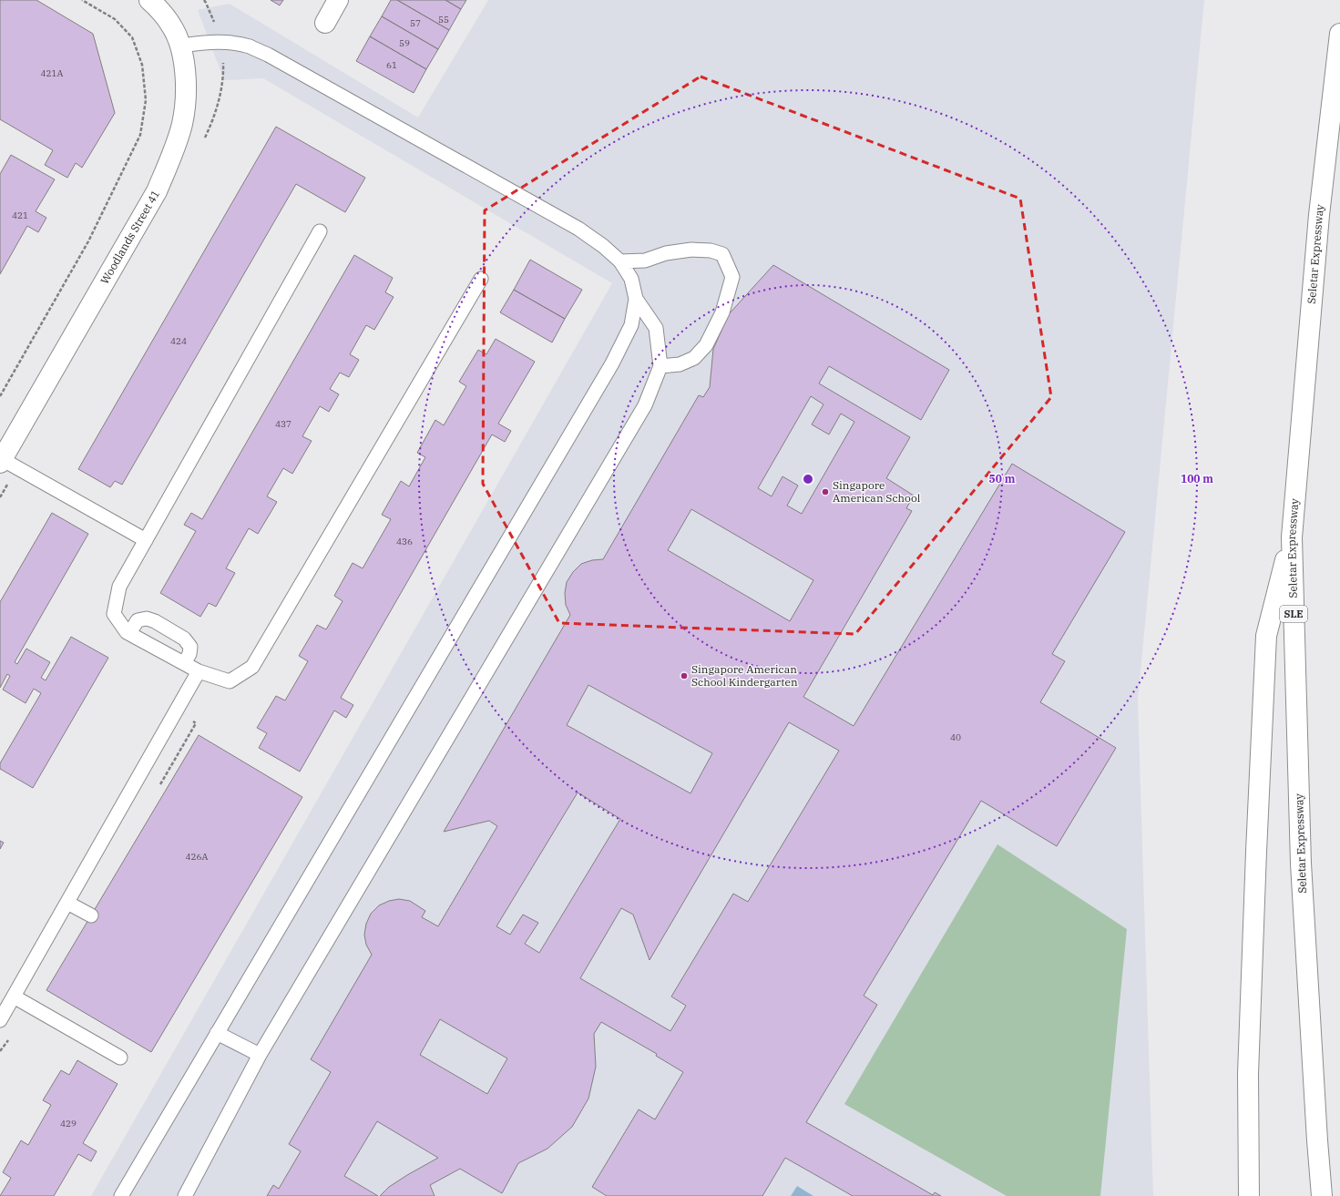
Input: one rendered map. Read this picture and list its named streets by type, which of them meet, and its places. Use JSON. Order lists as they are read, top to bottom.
{
  "streets": {
    "main road": ["Woodlands Street 41", "Seletar Expressway", "SLE"]
  },
  "places": ["Singapore American School", "Singapore American School Kindergarten"],
  "house_numbers": [
    "55",
    "57",
    "59",
    "61",
    "421A",
    "421",
    "424",
    "437",
    "436",
    "40",
    "426A",
    "429"
  ],
  "rings": ["50 m", "100 m"]
}
